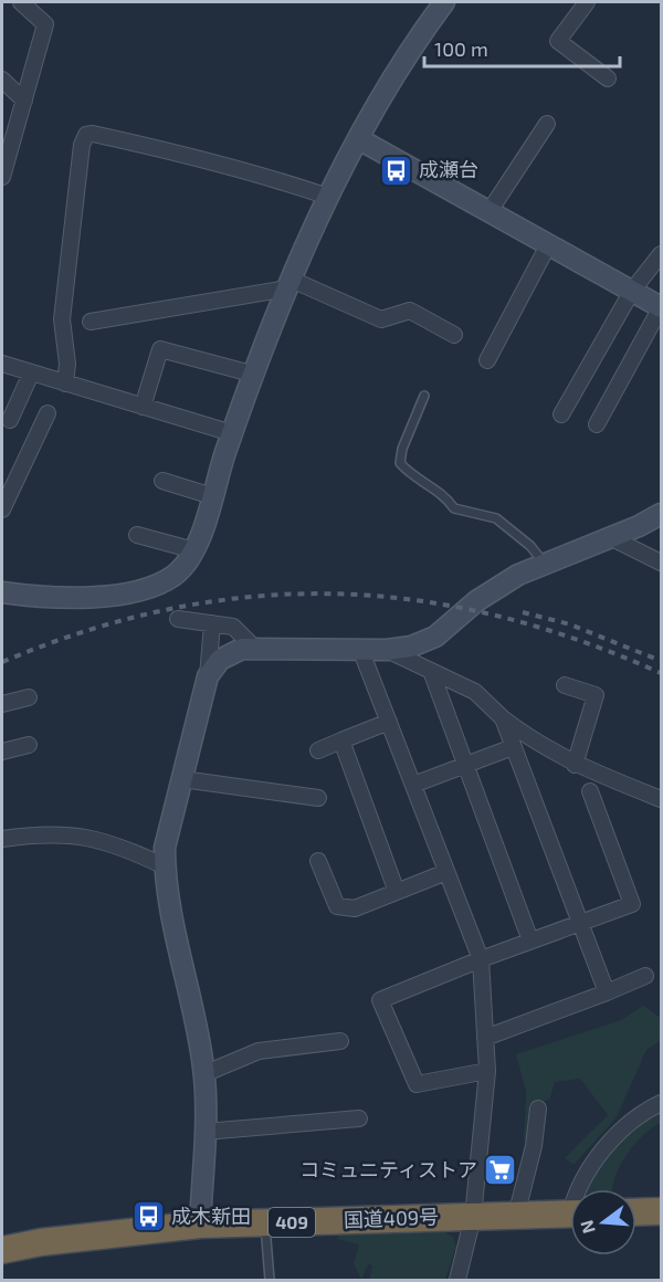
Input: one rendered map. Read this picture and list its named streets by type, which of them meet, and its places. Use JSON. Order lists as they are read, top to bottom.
{
  "streets": {
    "highway": ["国道409号", "409"]
  },
  "places": {
    "bus stop": ["成瀬台", "成木新田"],
    "supermarket": ["コミュニティストア"]
  },
  "scale_bar": "100 m",
  "north": "left"
}
